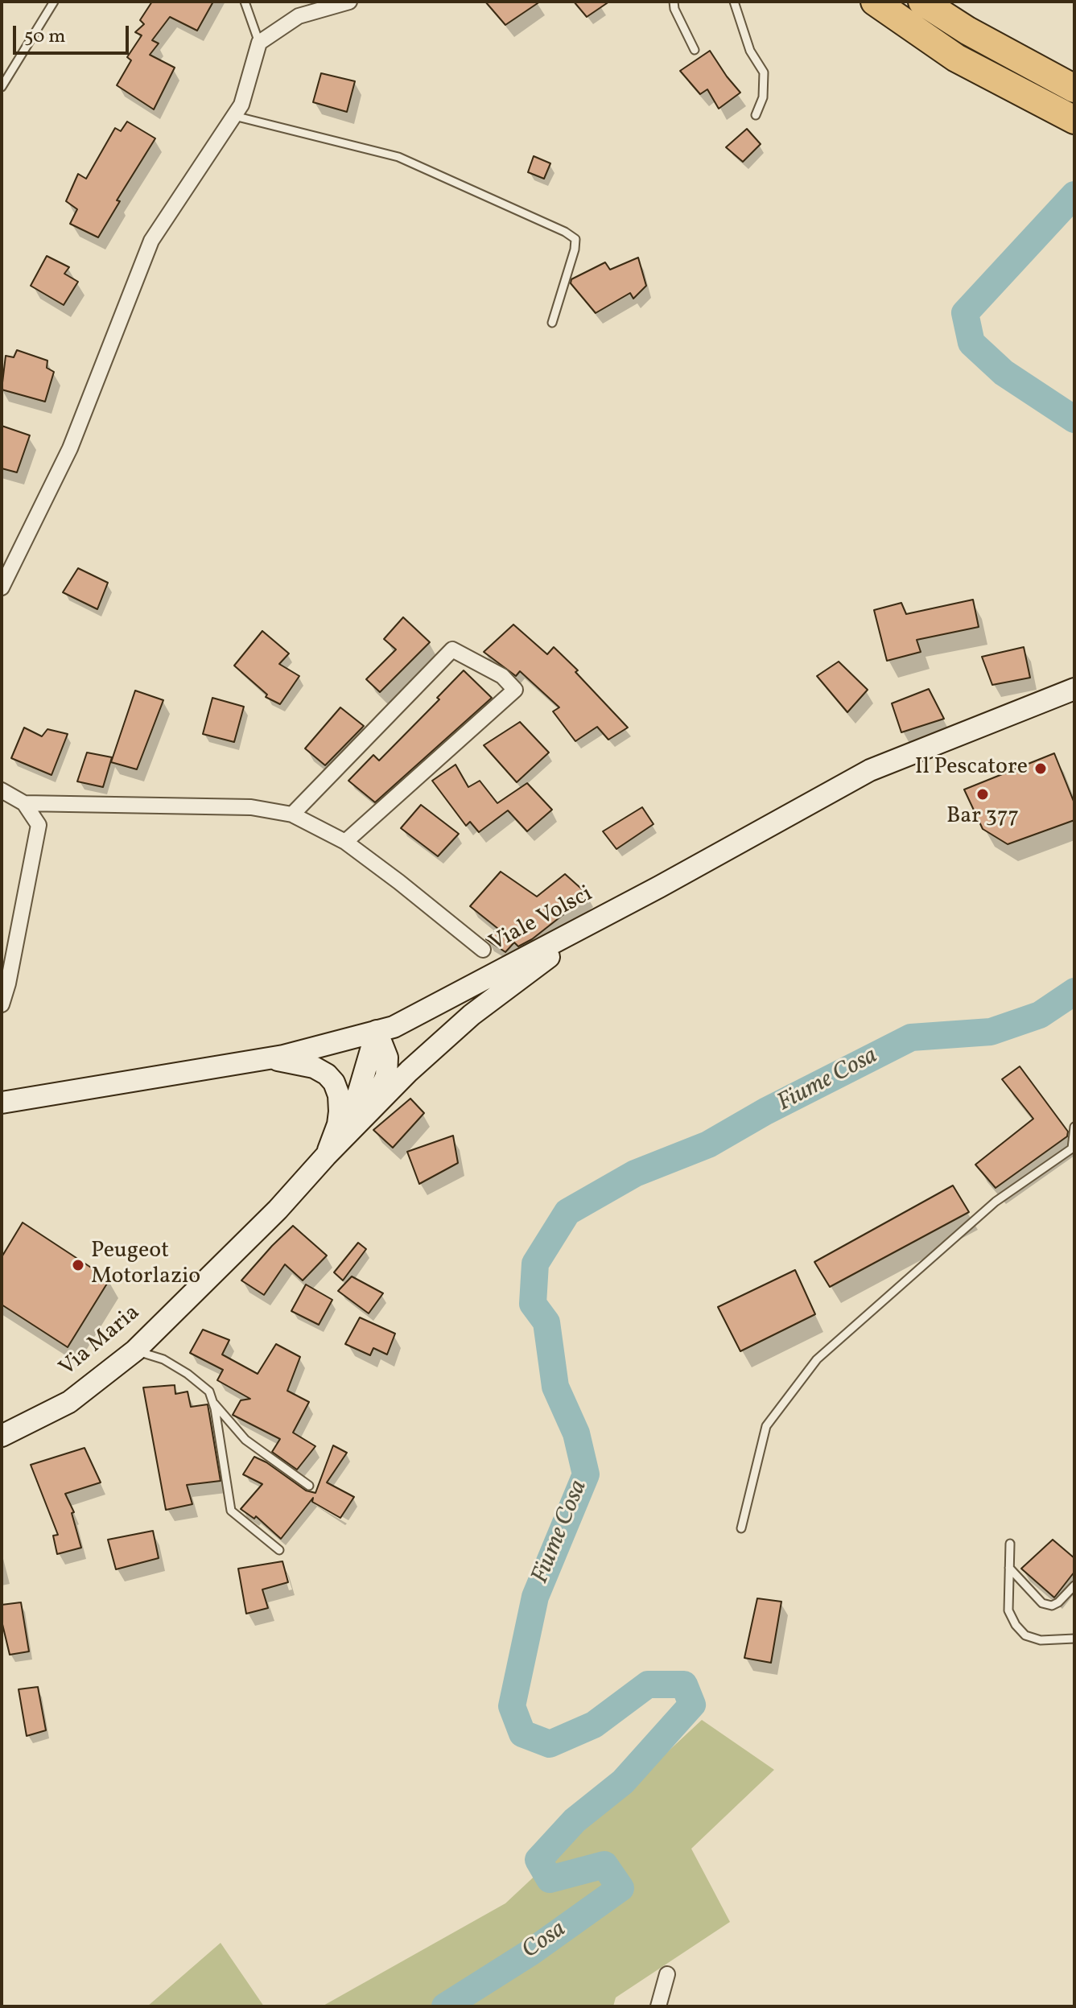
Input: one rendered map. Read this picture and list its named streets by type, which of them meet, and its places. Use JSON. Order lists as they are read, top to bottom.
{
  "streets": {
    "street": ["Viale Volsci", "Via Maria"]
  },
  "water": ["Fiume Cosa", "Cosa"],
  "places": ["Il Pescatore", "Bar 377", "Peugeot Motorlazio"],
  "scale_bar": "50 m"
}
